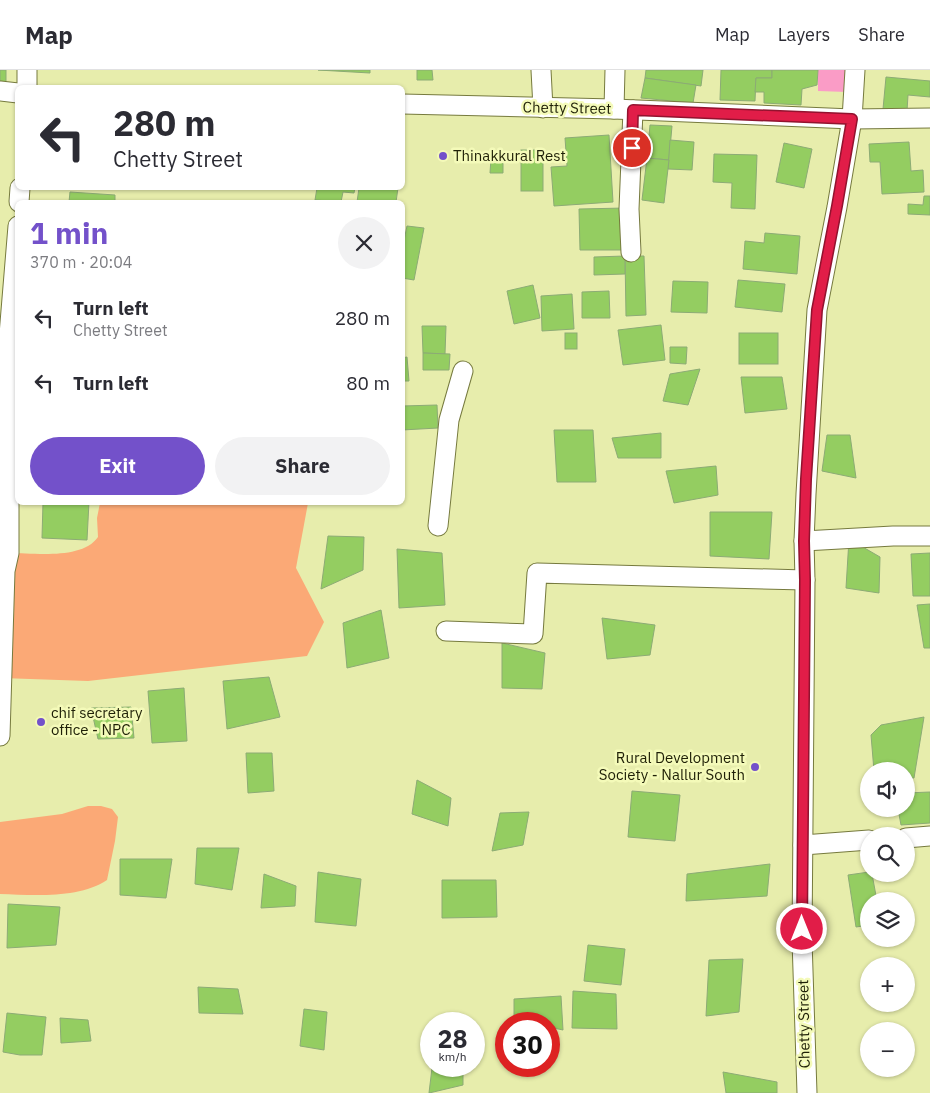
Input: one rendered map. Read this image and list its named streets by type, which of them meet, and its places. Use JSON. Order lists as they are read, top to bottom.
{
  "streets": {
    "street": ["Chetty Street"]
  },
  "places": ["Thinakkural Rest", "chif secretary office - NPC", "Rural Development Society - Nallur South"],
  "page": {
    "header": "Map",
    "nav": ["Map", "Layers", "Share"],
    "turn": ["280 m", "Chetty Street"],
    "heading": ["1 min", "370 m · 20:04"],
    "list": [
      {
        "name": "Turn left",
        "note": "Chetty Street",
        "value": "280 m"
      },
      {
        "name": "Turn left",
        "value": "80 m"
      }
    ],
    "buttons": ["Exit", "Share"],
    "map_buttons": ["+", "−"],
    "speed": "28 km/h",
    "limit": "30"
  }
}
